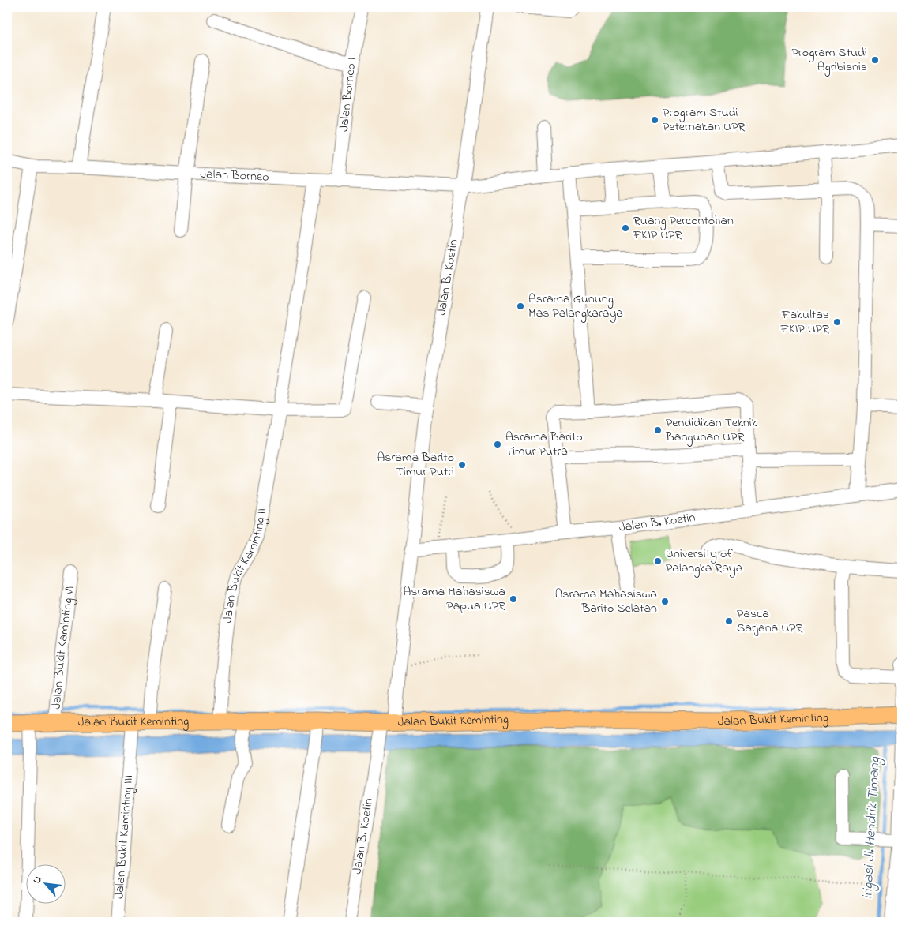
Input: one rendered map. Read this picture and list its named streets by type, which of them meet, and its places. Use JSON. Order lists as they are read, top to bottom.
{
  "streets": {
    "main road": ["Jalan Bukit Keminting"],
    "street": [
      "Jalan Borneo I",
      "Jalan Borneo",
      "Jalan B. Koetin",
      "Jalan Bukit Kaminting II",
      "Jalan Bukit Kaminting VI",
      "Jalan Bukit Kaminting III"
    ]
  },
  "crossings": [
    ["Jalan Borneo I", "Jalan Borneo"],
    ["Jalan Borneo", "Jalan B. Koetin"],
    ["Jalan Borneo", "Jalan Bukit Kaminting II"],
    ["Jalan B. Koetin", "Jalan Bukit Keminting"],
    ["Jalan Bukit Kaminting II", "Jalan Bukit Keminting"],
    ["Jalan Bukit Kaminting VI", "Jalan Bukit Keminting"],
    ["Jalan Bukit Keminting", "Jalan Bukit Kaminting III"]
  ],
  "water": ["irigasi Jl. Hendrik Timang"],
  "places": [
    "Program Studi Agribisnis",
    "Program Studi Peternakan UPR",
    "Ruang Percontohan FKIP UPR",
    "Asrama Gunung Mas Palangkaraya",
    "Fakultas FKIP UPR",
    "Pendidikan Teknik Bangunan UPR",
    "Asrama Barito Timur Putra",
    "Asrama Barito Timur Putri",
    "University of Palangka Raya",
    "Asrama Mahasiswa Papua UPR",
    "Asrama Mahasiswa Barito Selatan",
    "Pasca Sarjana UPR"
  ],
  "north": "top left"
}
